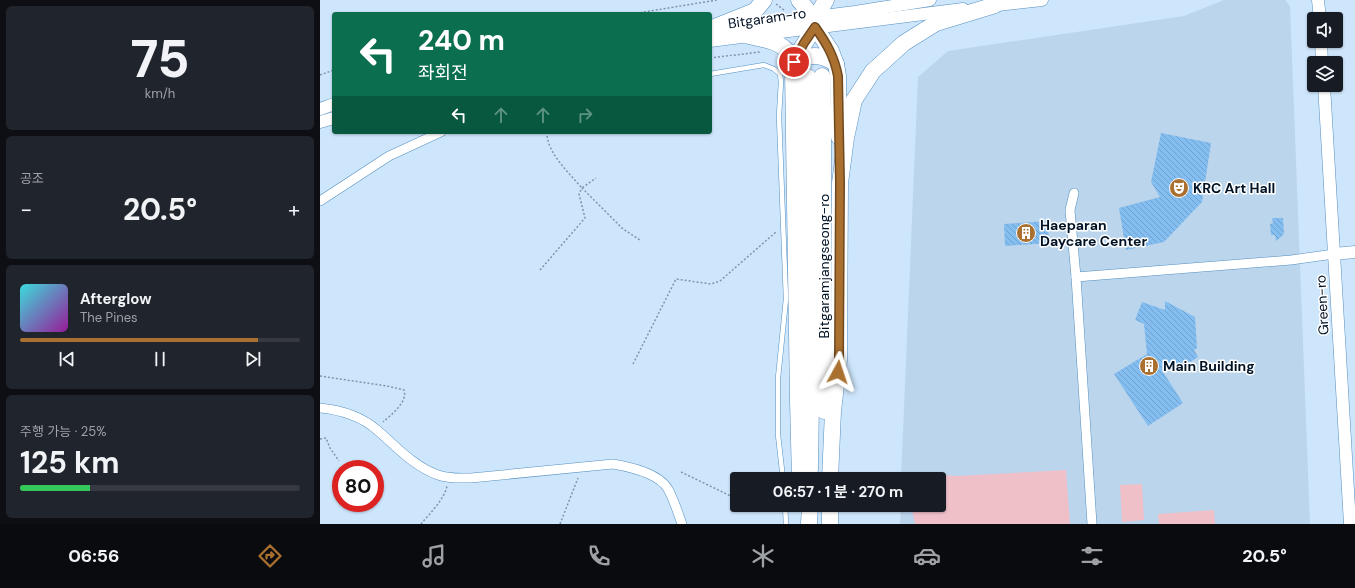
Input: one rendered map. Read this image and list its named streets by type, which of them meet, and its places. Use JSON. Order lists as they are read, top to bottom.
{
  "streets": {
    "highway": ["Bitgaramjangseong-ro"],
    "main road": ["Bitgaram-ro", "Green-ro"]
  },
  "places": {
    "theatre": ["KRC Art Hall"],
    "building": ["Haeparan Daycare Center", "Main Building"]
  },
  "page": {
    "tile": [
      ["75", "km/h"],
      "공조",
      ["주행 가능 · 25%", "125 km"]
    ],
    "turn": ["240 m", "좌회전"],
    "heat": ["−", "20.5°", "+"],
    "song": ["Afterglow", "The Pines"],
    "limit": "80",
    "trip": "06:57 · 1 분 · 270 m",
    "tabs": ["06:56", "20.5°"]
  }
}
